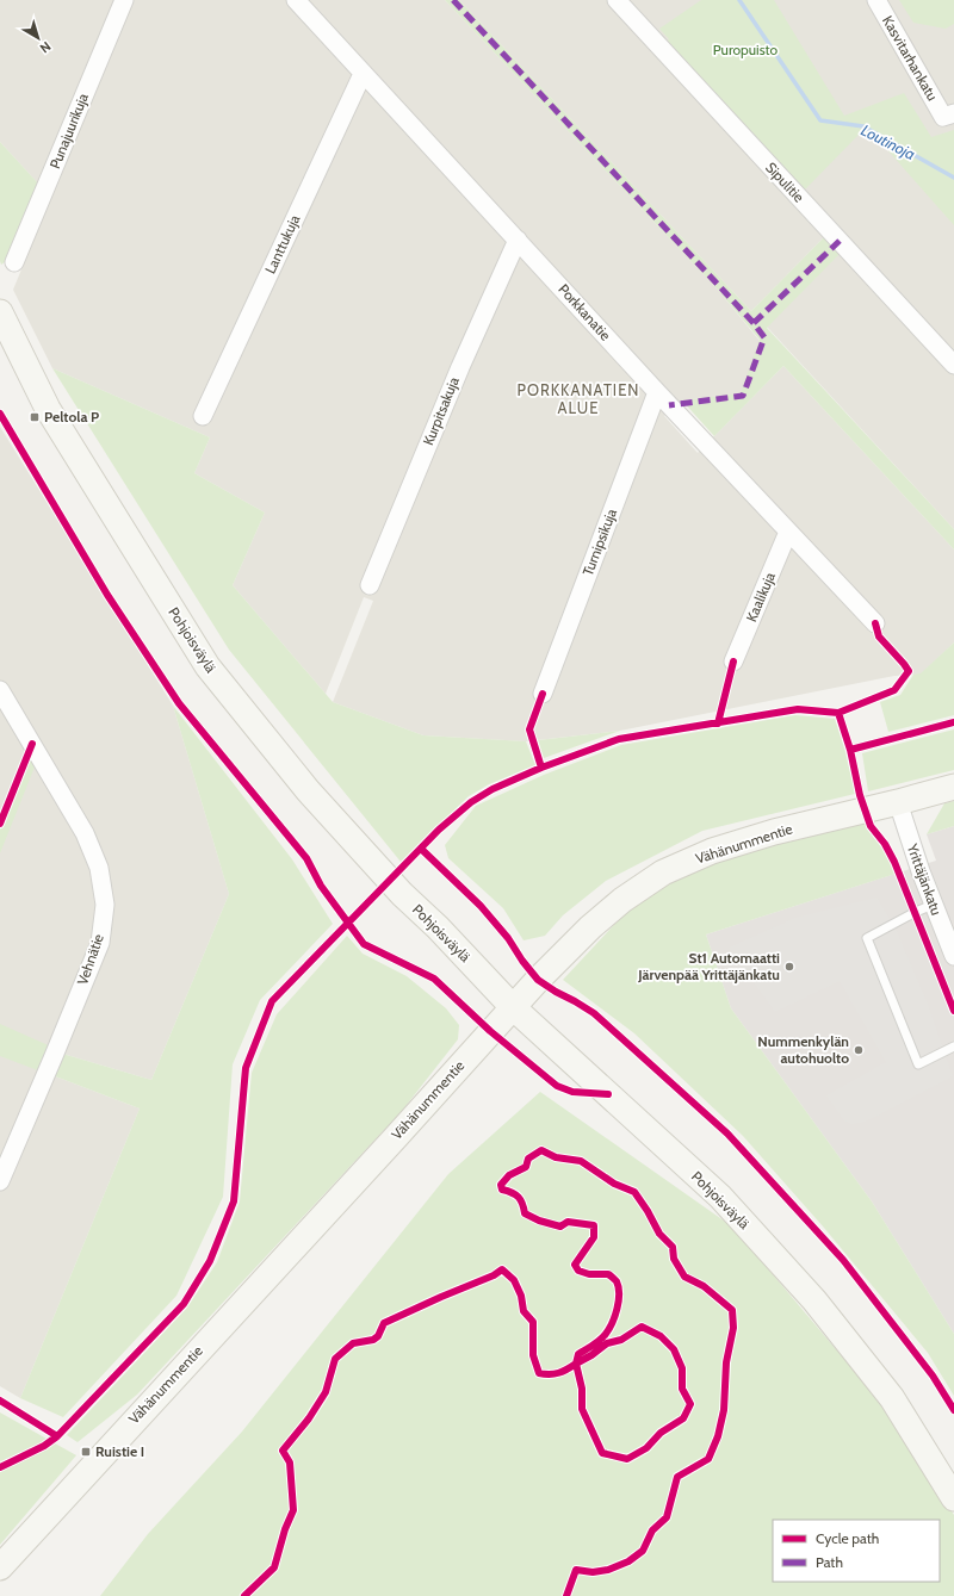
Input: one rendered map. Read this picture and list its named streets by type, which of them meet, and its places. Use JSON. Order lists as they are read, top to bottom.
{
  "streets": {
    "main road": ["Pohjoisväylä", "Vähänummentie"],
    "street": [
      "Kasvitarhankatu",
      "Punajuurikuja",
      "Sipulitie",
      "Lanttukuja",
      "Porkkanatie",
      "Kurpitsakuja",
      "Turnipsikuja",
      "Kaalikuja",
      "Yrittäjänkatu",
      "Vehnätie"
    ]
  },
  "crossings": [
    ["Lanttukuja", "Porkkanatie"],
    ["Porkkanatie", "Kurpitsakuja"],
    ["Porkkanatie", "Turnipsikuja"],
    ["Porkkanatie", "Kaalikuja"],
    ["Pohjoisväylä", "Vähänummentie"],
    ["Vähänummentie", "Yrittäjänkatu"]
  ],
  "districts": ["PORKKANATIEN ALUE"],
  "water": ["Loutinoja"],
  "parks": ["Puropuisto"],
  "places": {
    "transit": ["Peltola P", "Ruistie I"],
    "other": ["St1 Automaatti Järvenpää Yrittäjänkatu", "Nummenkylän autohuolto"]
  },
  "legend": ["Cycle path", "Path"],
  "north": "bottom right"
}
